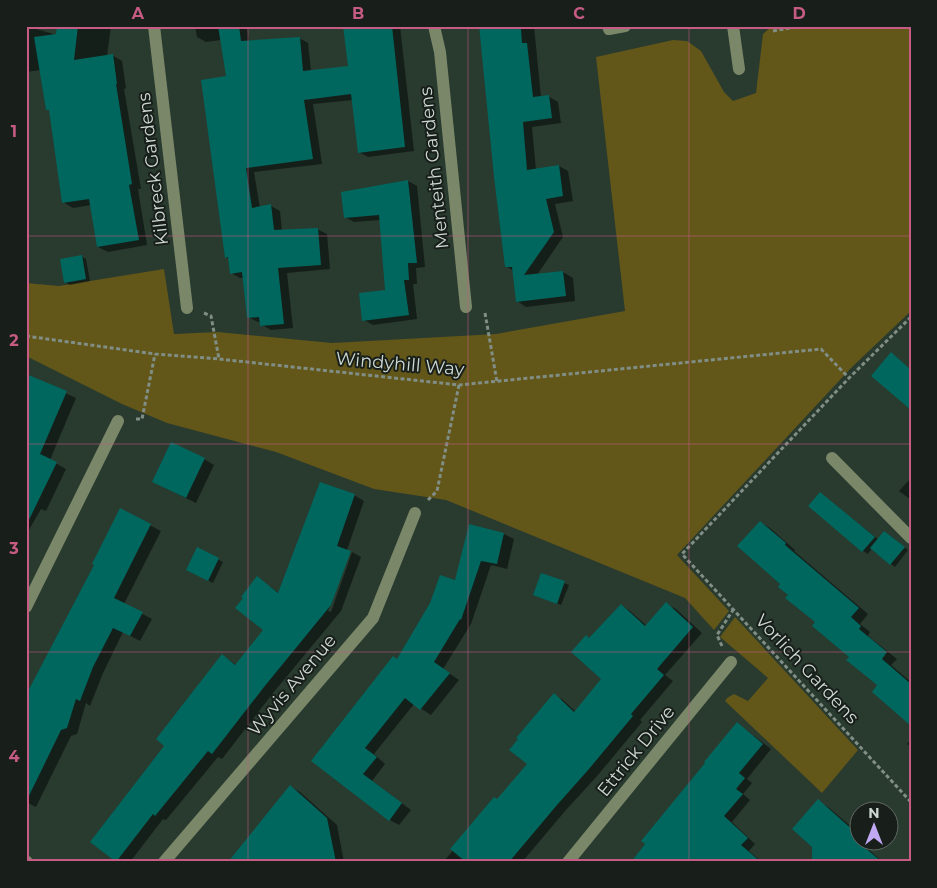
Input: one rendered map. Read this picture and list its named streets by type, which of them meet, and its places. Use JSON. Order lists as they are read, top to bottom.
{
  "streets": {
    "street": [
      "Menteith Gardens",
      "Kilbreck Gardens",
      "Wyvis Avenue",
      "Ettrick Drive"
    ],
    "path": ["Windyhill Way", "Vorlich Gardens"]
  },
  "crossings": [
    ["Windyhill Way", "Vorlich Gardens"]
  ],
  "north": "top",
  "grid": {
    "columns": [
      "A",
      "B",
      "C",
      "D"
    ],
    "rows": [
      "1",
      "2",
      "3",
      "4"
    ]
  }
}
